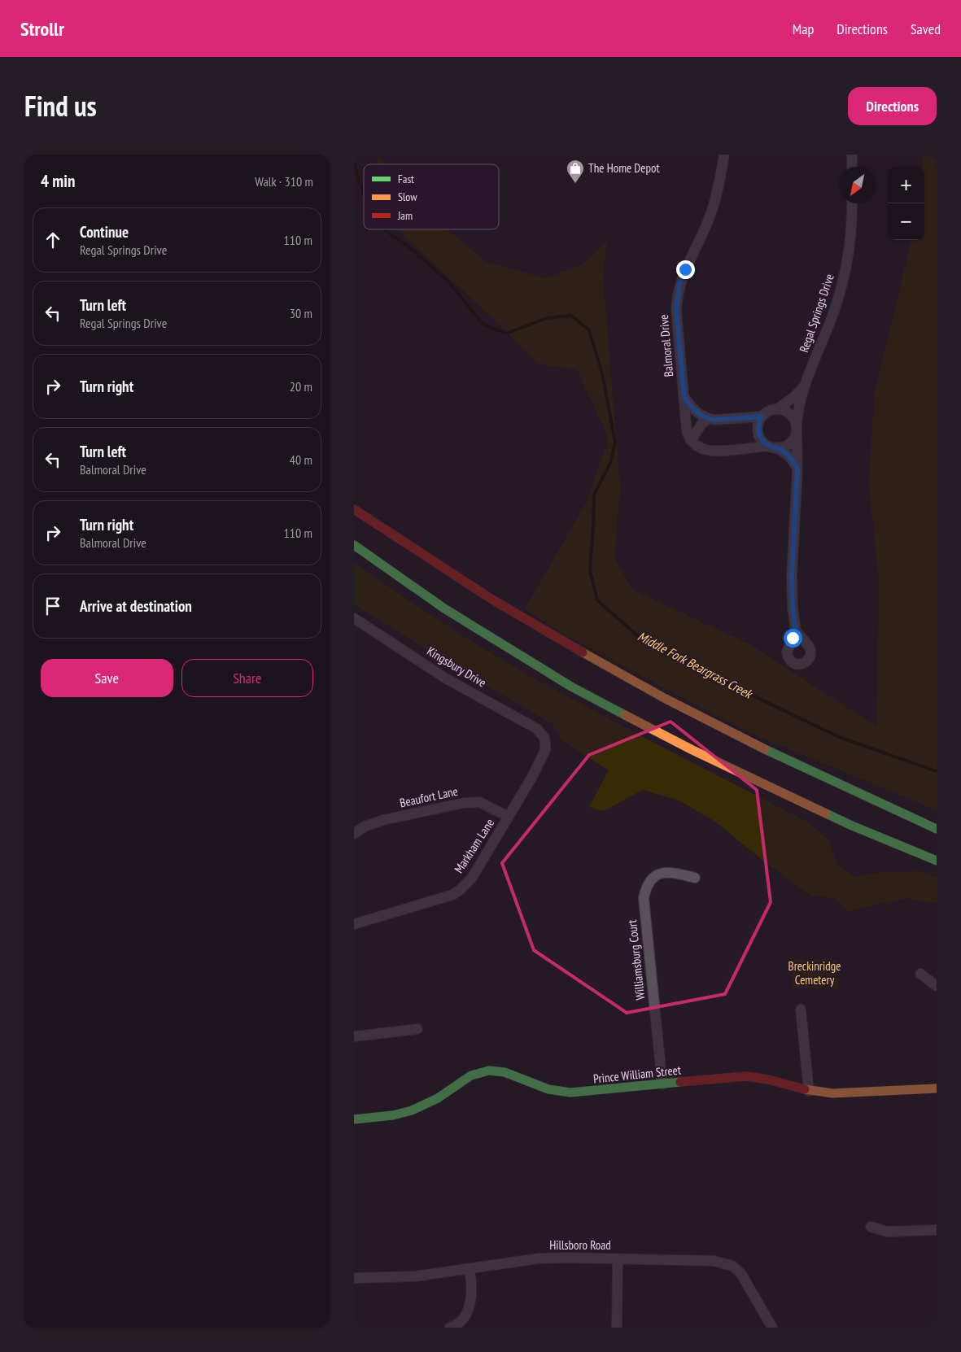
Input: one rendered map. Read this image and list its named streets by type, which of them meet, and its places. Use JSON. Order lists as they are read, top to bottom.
{
  "streets": {
    "main road": ["Prince William Street"],
    "street": [
      "Regal Springs Drive",
      "Balmoral Drive",
      "Kingsbury Drive",
      "Beaufort Lane",
      "Markham Lane",
      "Williamsburg Court",
      "Hillsboro Road"
    ]
  },
  "crossings": [
    ["Kingsbury Drive", "Markham Lane"],
    ["Beaufort Lane", "Markham Lane"],
    ["Williamsburg Court", "Prince William Street"]
  ],
  "water": ["Middle Fork Beargrass Creek"],
  "parks": ["Breckinridge Cemetery"],
  "places": {
    "shop": ["The Home Depot"]
  },
  "legend": ["Fast", "Slow", "Jam"],
  "north": "bottom left",
  "page": {
    "header": "Strollr",
    "nav": ["Map", "Directions", "Saved"],
    "title": "Find us",
    "buttons": [
      "Directions",
      ["Save", "Share"]
    ],
    "heading": ["4 min", "Walk · 310 m"],
    "map_buttons": ["+", "−"],
    "list": [
      ["Continue", "Regal Springs Drive", "110 m"],
      ["Turn left", "Regal Springs Drive", "30 m"],
      ["Turn right", "20 m"],
      ["Turn left", "Balmoral Drive", "40 m"],
      ["Turn right", "Balmoral Drive", "110 m"],
      "Arrive at destination"
    ]
  }
}
